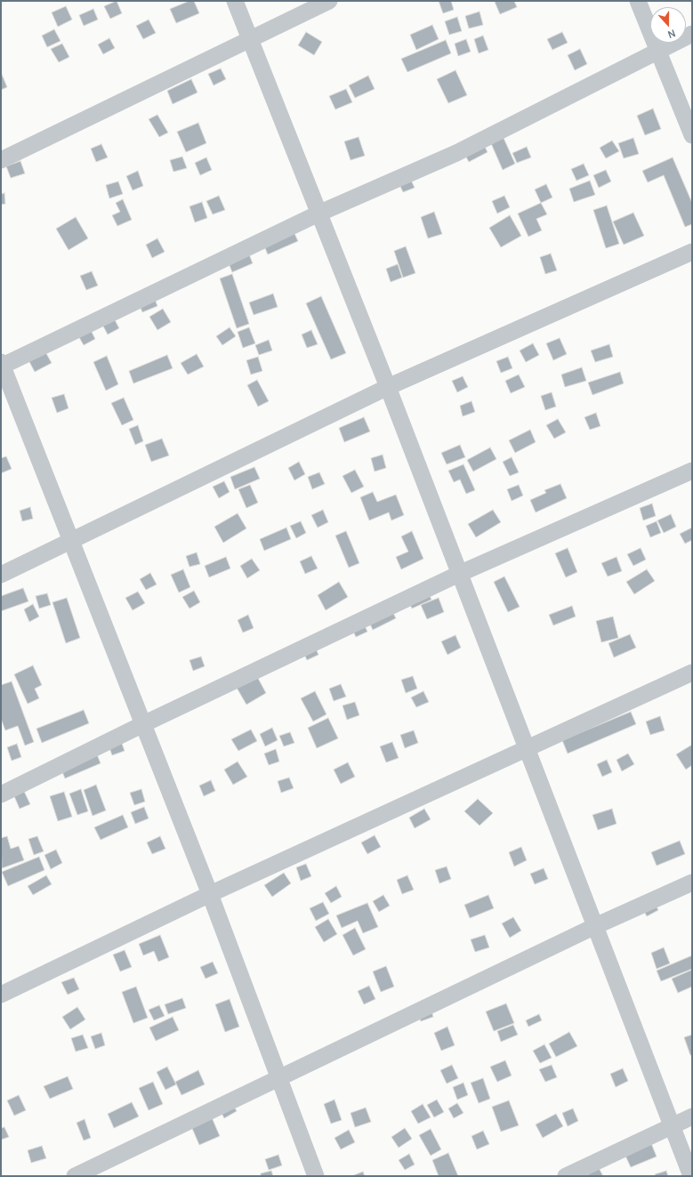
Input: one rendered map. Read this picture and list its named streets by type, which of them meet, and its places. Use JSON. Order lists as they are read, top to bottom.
{
  "north": "bottom"
}
